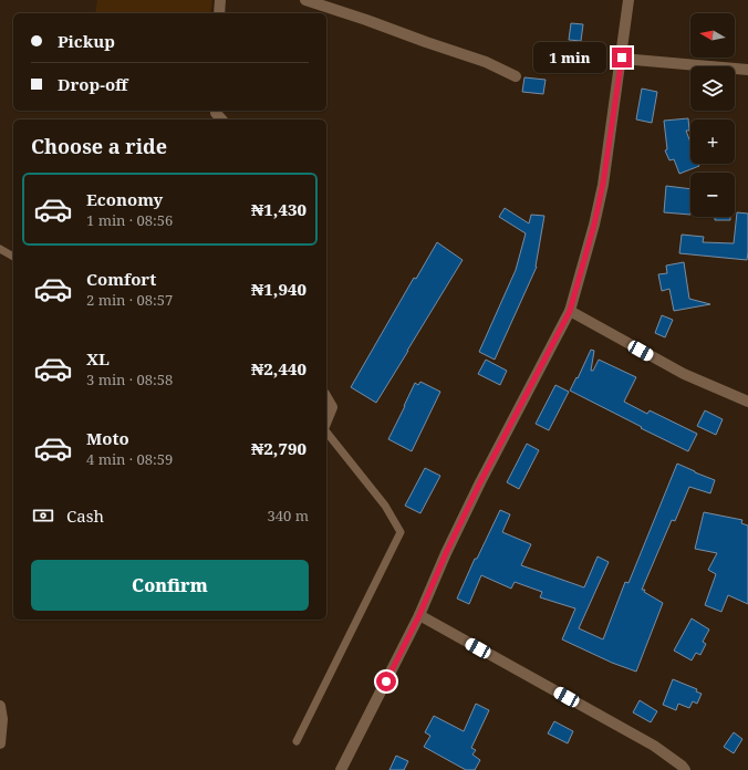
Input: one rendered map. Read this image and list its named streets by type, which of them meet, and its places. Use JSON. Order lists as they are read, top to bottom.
{
  "north": "left",
  "page": {
    "map_buttons": ["+", "−"],
    "banner": ["Pickup", "Drop-off"],
    "bubble": "1 min",
    "heading": "Choose a ride",
    "list": [
      {
        "name": "Economy",
        "note": "1 min · 08:56",
        "value": "₦1,430"
      },
      {
        "name": "Comfort",
        "note": "2 min · 08:57",
        "value": "₦1,940"
      },
      {
        "name": "XL",
        "note": "3 min · 08:58",
        "value": "₦2,440"
      },
      {
        "name": "Moto",
        "note": "4 min · 08:59",
        "value": "₦2,790"
      }
    ],
    "pay": ["Cash", "340 m"],
    "buttons": "Confirm"
  }
}
